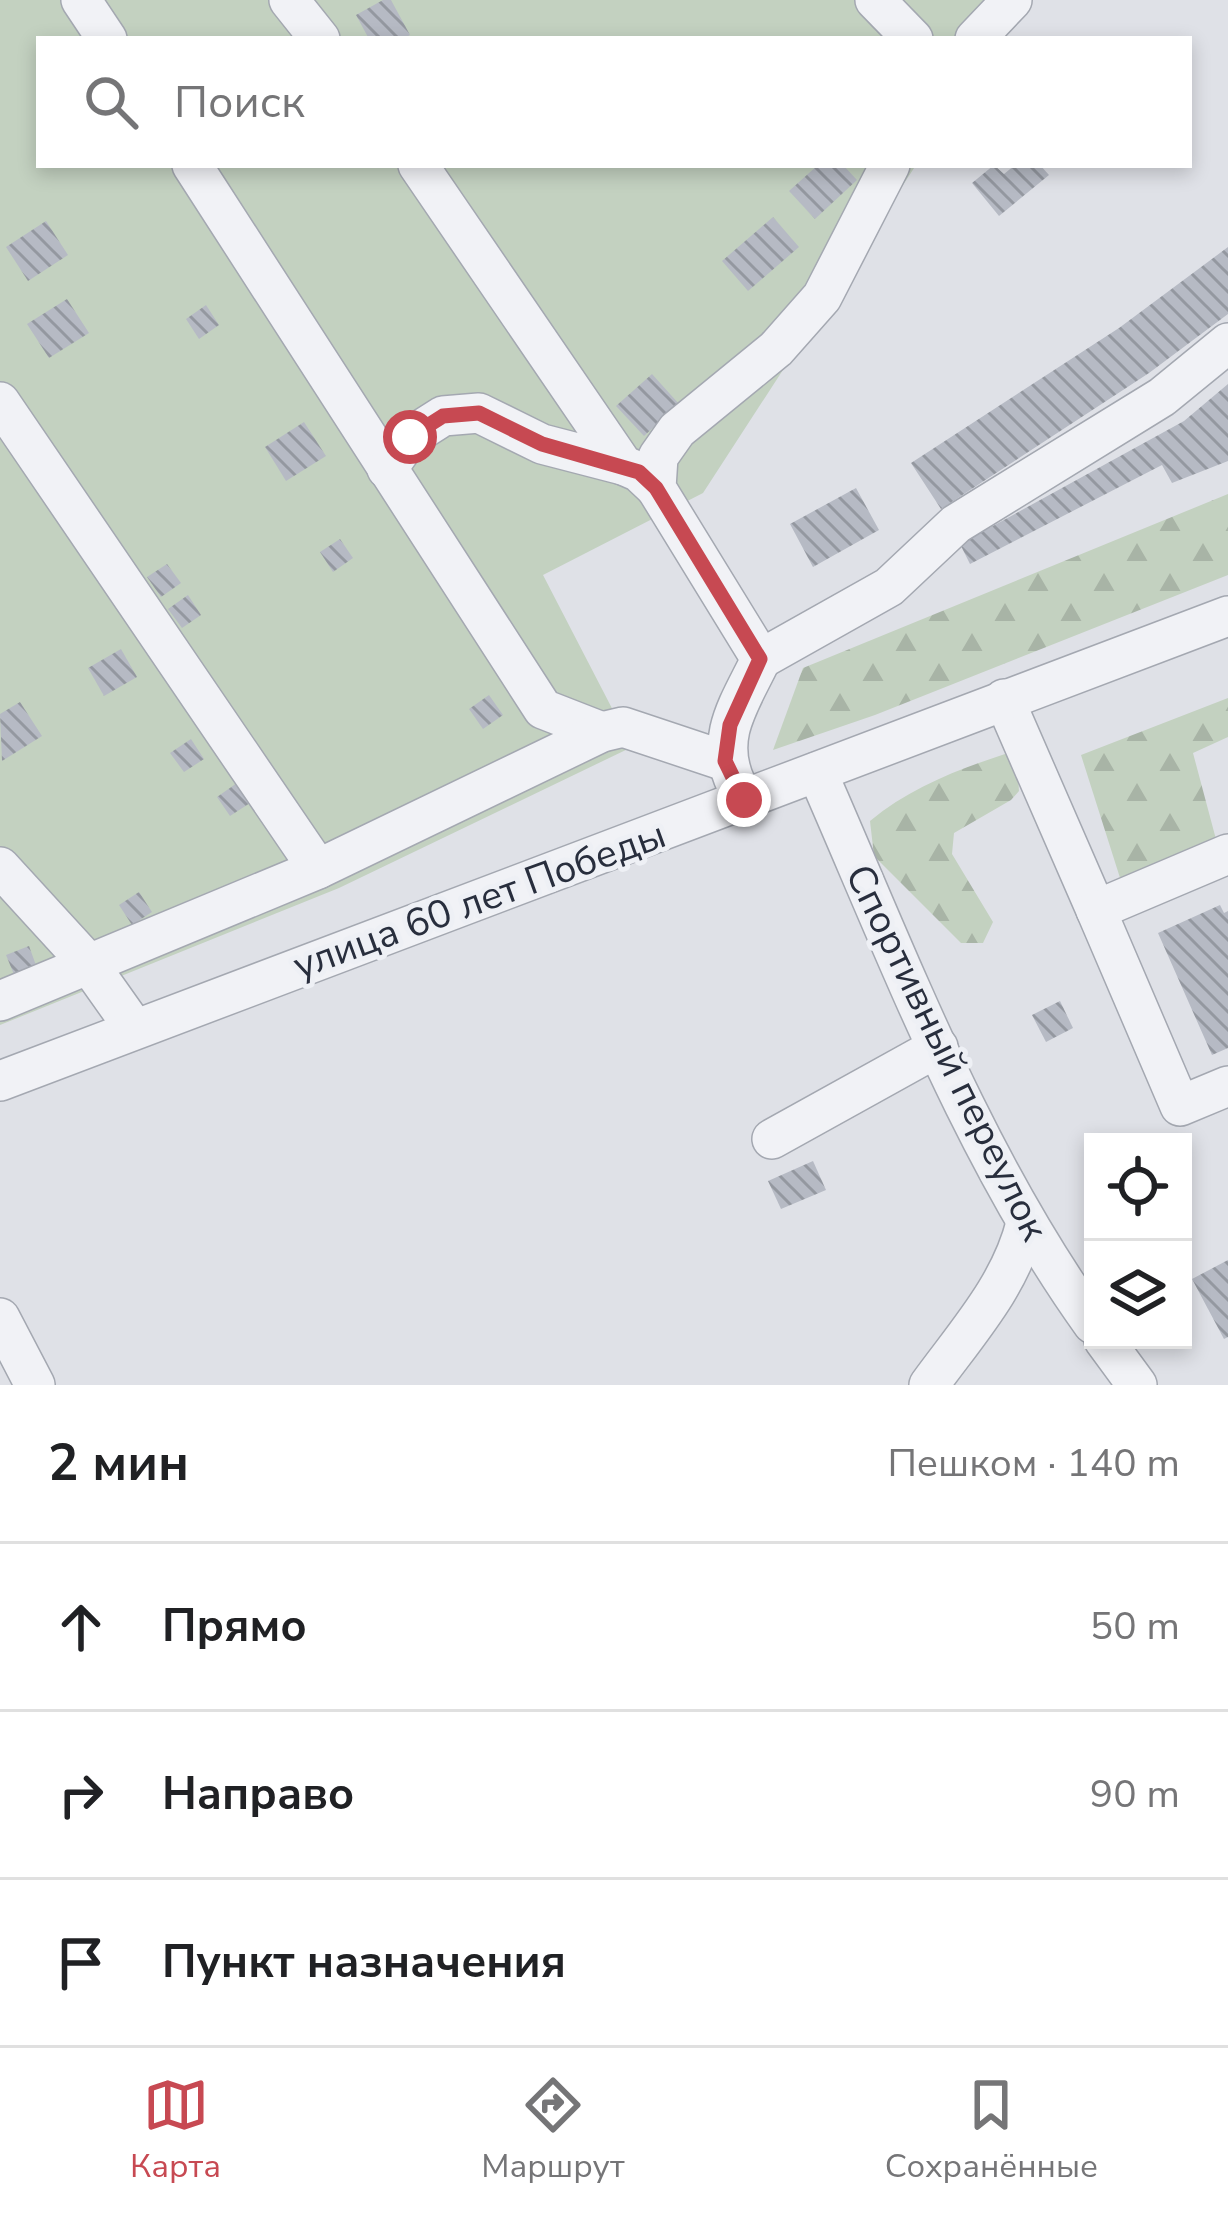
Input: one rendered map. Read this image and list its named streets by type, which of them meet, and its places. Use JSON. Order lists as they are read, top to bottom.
{
  "streets": {
    "street": ["улица 60 лет Победы", "Спортивный переулок"]
  },
  "crossings": [
    ["улица 60 лет Победы", "Спортивный переулок"]
  ],
  "page": {
    "search": "Поиск",
    "heading": ["2 мин", "Пешком · 140 m"],
    "list": [
      ["Прямо", "50 m"],
      ["Направо", "90 m"],
      "Пункт назначения"
    ],
    "nav": ["Карта", "Маршрут", "Сохранённые"]
  }
}
